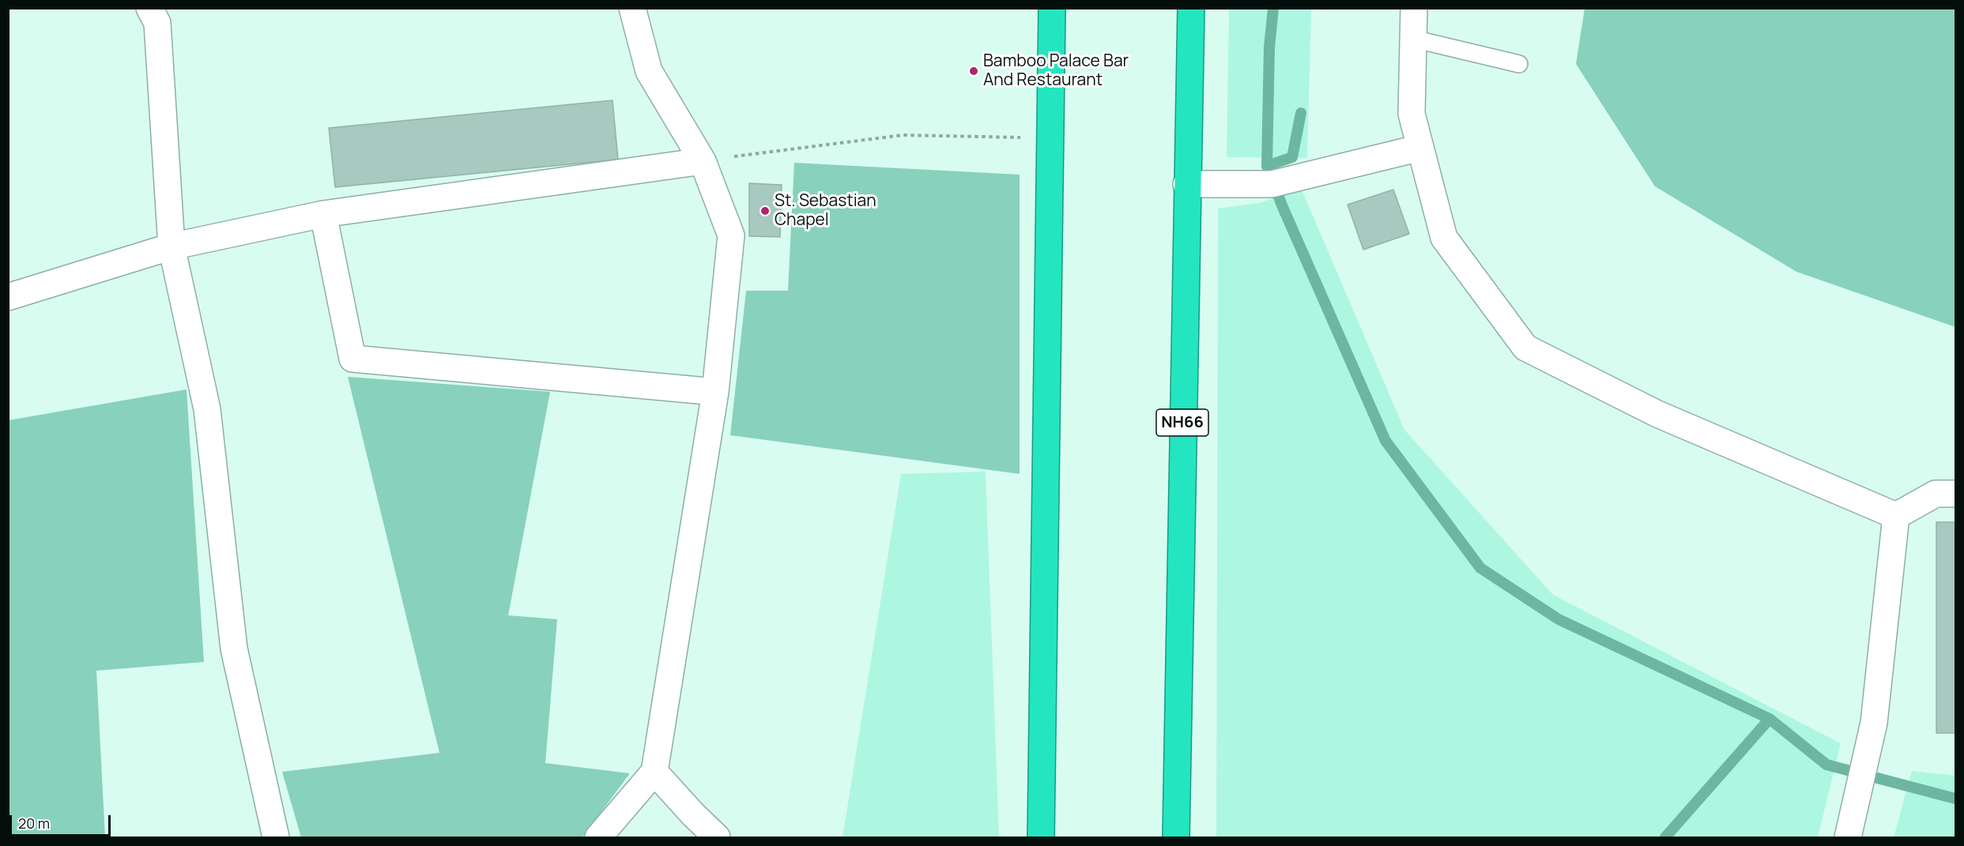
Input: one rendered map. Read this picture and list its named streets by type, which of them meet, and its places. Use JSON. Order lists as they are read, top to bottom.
{
  "streets": {
    "highway": ["NH66"]
  },
  "places": ["Bamboo Palace Bar And Restaurant", "St. Sebastian Chapel"],
  "scale_bar": "20 m"
}
